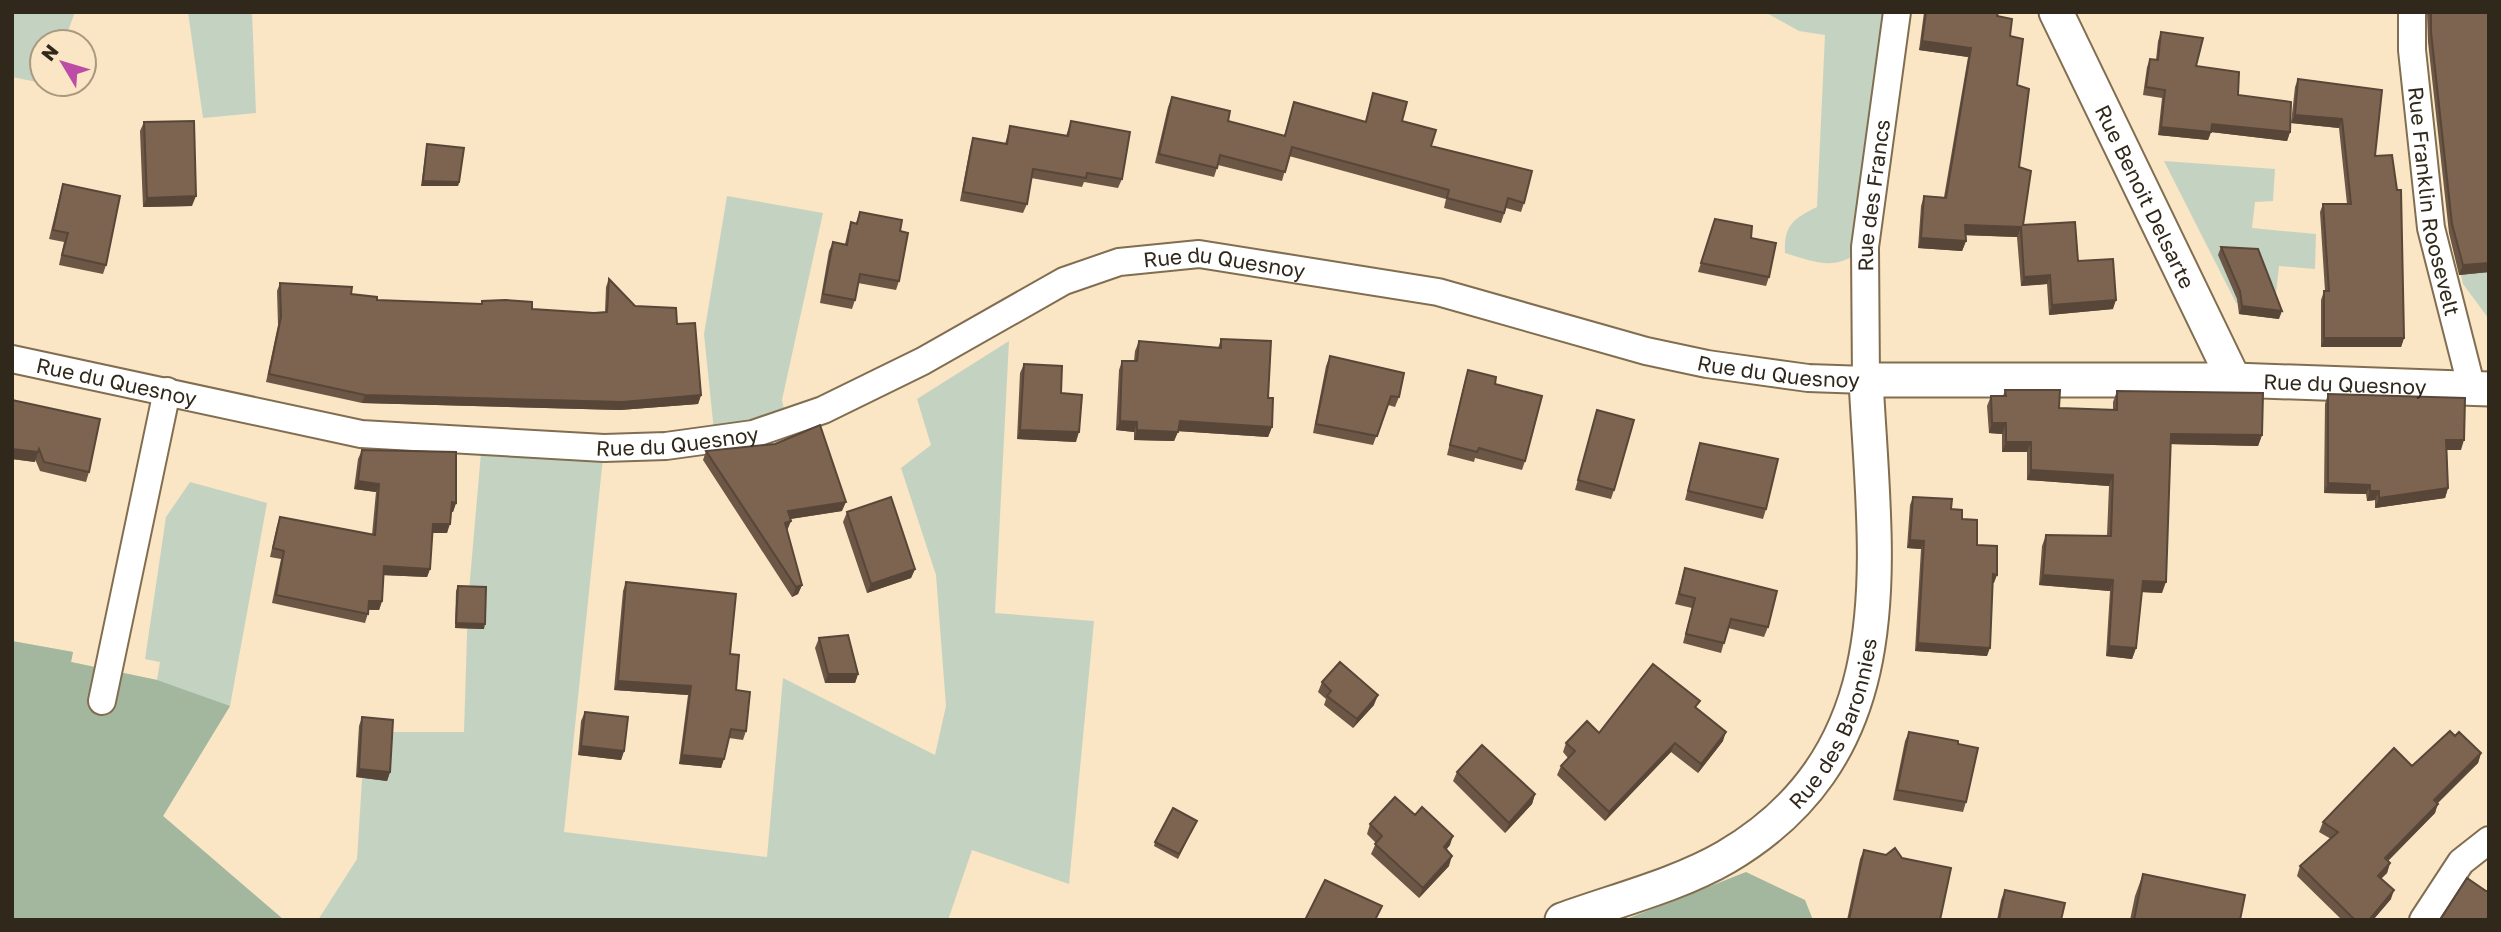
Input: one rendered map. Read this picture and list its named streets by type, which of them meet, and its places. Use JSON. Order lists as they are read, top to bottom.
{
  "streets": {
    "street": [
      "Rue des Francs",
      "Rue Benoit Delsarte",
      "Rue Franklin Roosevelt",
      "Rue du Quesnoy",
      "Rue des Baronnies"
    ]
  },
  "crossings": [
    ["Rue des Francs", "Rue du Quesnoy"],
    ["Rue des Francs", "Rue des Baronnies"],
    ["Rue Benoit Delsarte", "Rue du Quesnoy"],
    ["Rue Franklin Roosevelt", "Rue du Quesnoy"],
    ["Rue du Quesnoy", "Rue des Baronnies"]
  ],
  "north": "top left"
}
